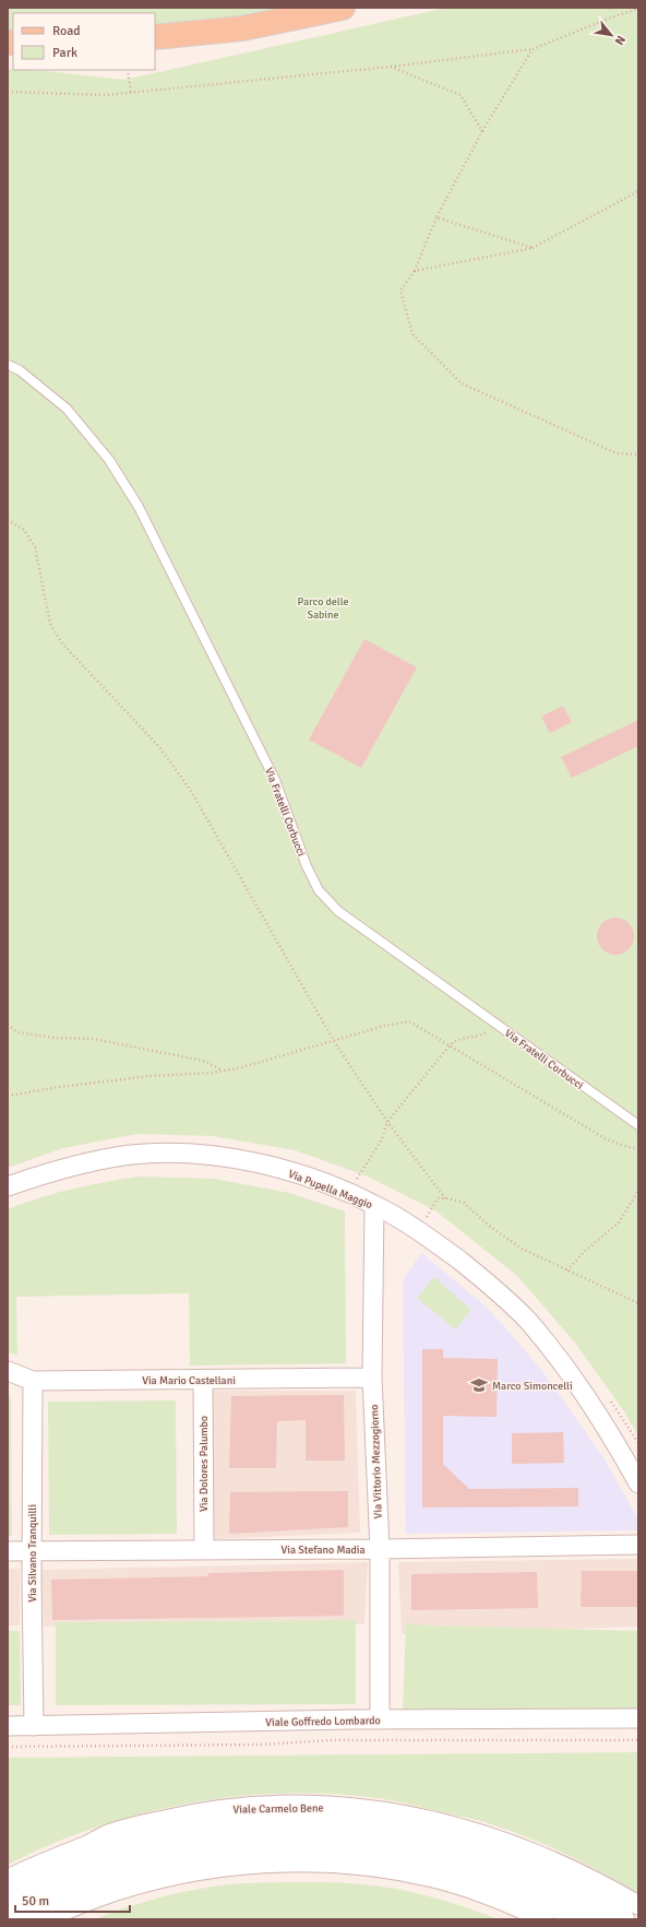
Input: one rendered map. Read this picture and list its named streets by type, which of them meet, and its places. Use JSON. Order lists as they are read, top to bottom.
{
  "streets": {
    "street": [
      "Via Pupella Maggio",
      "Via Mario Castellani",
      "Via Vittorio Mezzogiorno",
      "Via Dolores Palumbo",
      "Via Stefano Madia",
      "Via Silvano Tranquilli",
      "Viale Goffredo Lombardo",
      "Viale Carmelo Bene"
    ],
    "lane": ["Via Fratelli Corbucci"]
  },
  "crossings": [
    ["Via Pupella Maggio", "Via Vittorio Mezzogiorno"],
    ["Via Mario Castellani", "Via Vittorio Mezzogiorno"],
    ["Via Mario Castellani", "Via Dolores Palumbo"],
    ["Via Mario Castellani", "Via Silvano Tranquilli"],
    ["Via Vittorio Mezzogiorno", "Via Stefano Madia"],
    ["Via Vittorio Mezzogiorno", "Viale Goffredo Lombardo"],
    ["Via Dolores Palumbo", "Via Stefano Madia"],
    ["Via Stefano Madia", "Via Silvano Tranquilli"],
    ["Via Silvano Tranquilli", "Viale Goffredo Lombardo"]
  ],
  "parks": ["Parco delle Sabine"],
  "places": {
    "school or university": ["Marco Simoncelli"]
  },
  "legend": ["Road", "Park"],
  "scale_bar": "50 m",
  "north": "bottom right"
}
